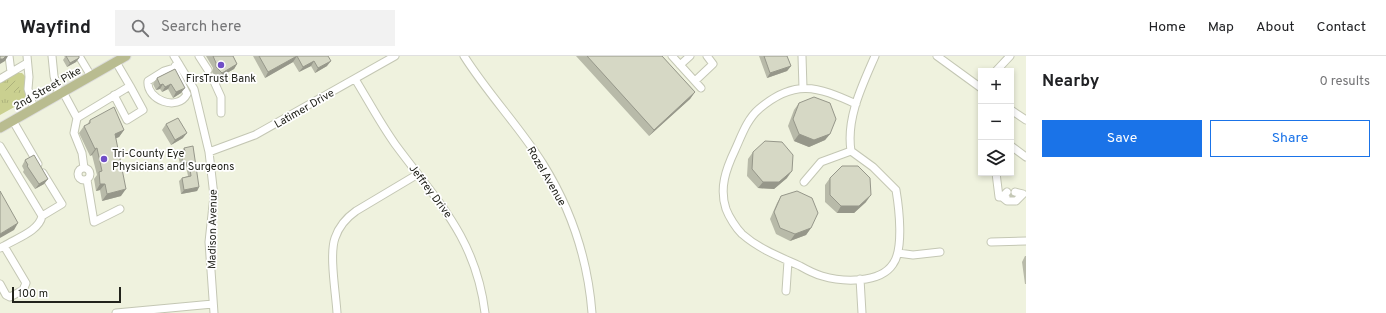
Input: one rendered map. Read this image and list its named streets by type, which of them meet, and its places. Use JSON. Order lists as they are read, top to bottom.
{
  "streets": {
    "main road": ["2nd Street Pike"],
    "street": [
      "Latimer Drive",
      "Rozel Avenue",
      "Jeffrey Drive",
      "Madison Avenue"
    ]
  },
  "crossings": [
    ["Latimer Drive", "Jeffrey Drive"],
    ["Latimer Drive", "Madison Avenue"]
  ],
  "places": ["FirsTrust Bank", "Tri-County Eye Physicians and Surgeons"],
  "scale_bar": "100 m",
  "page": {
    "header": "Wayfind",
    "search": "Search here",
    "nav": [
      "Home",
      "Map",
      "About",
      "Contact"
    ],
    "heading": ["Nearby", "0 results"],
    "map_buttons": ["+", "−"],
    "buttons": ["Save", "Share"],
    "scale": "100 m"
  }
}
